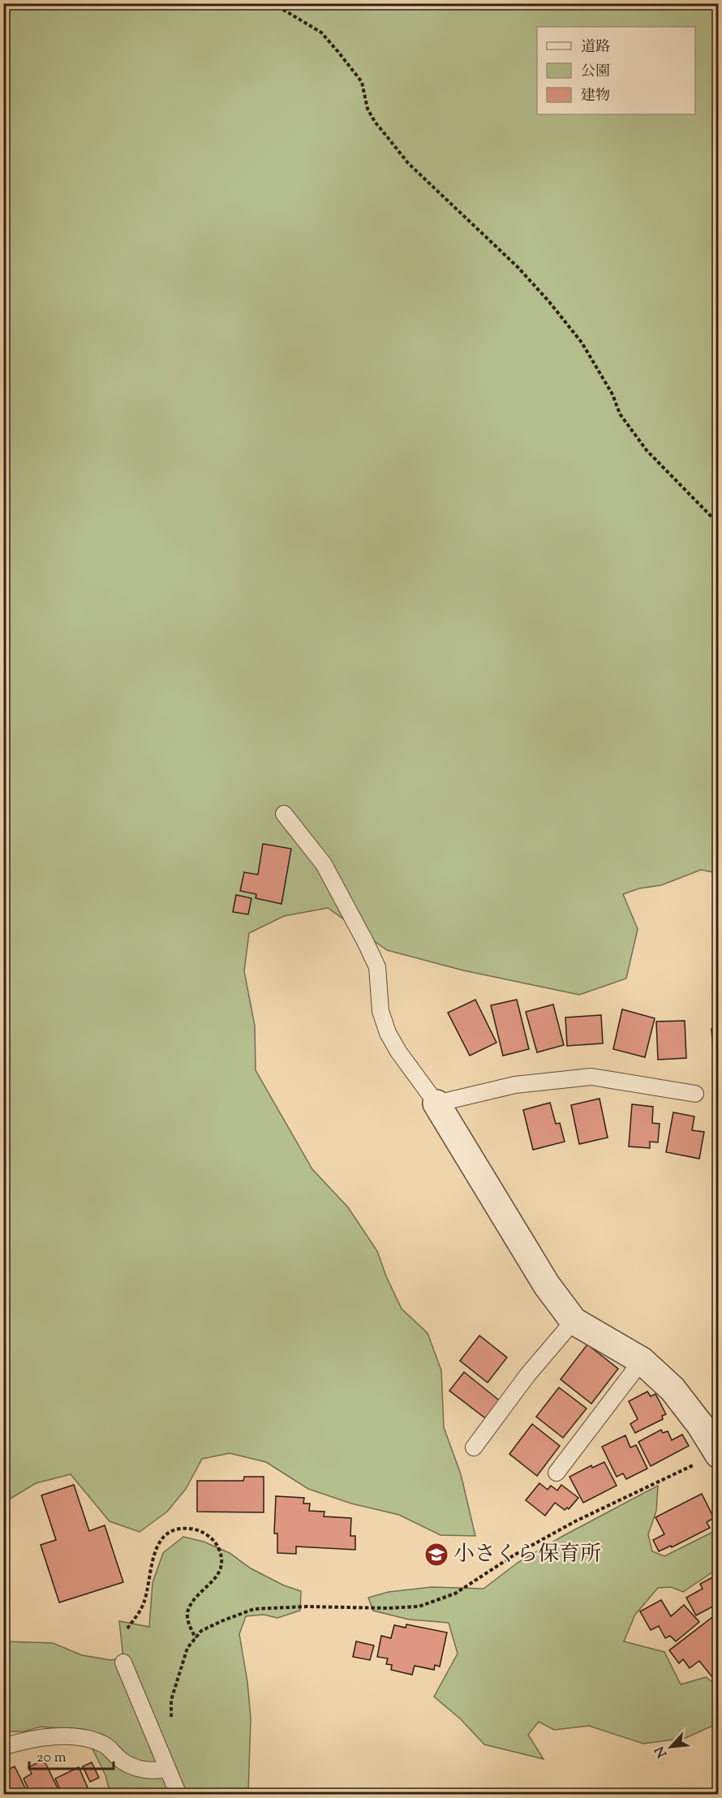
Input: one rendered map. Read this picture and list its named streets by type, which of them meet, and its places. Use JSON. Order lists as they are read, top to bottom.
{
  "places": {
    "school or university": ["小さくら保育所"]
  },
  "legend": ["道路", "公園", "建物"],
  "scale_bar": "20 m",
  "north": "bottom left"
}
